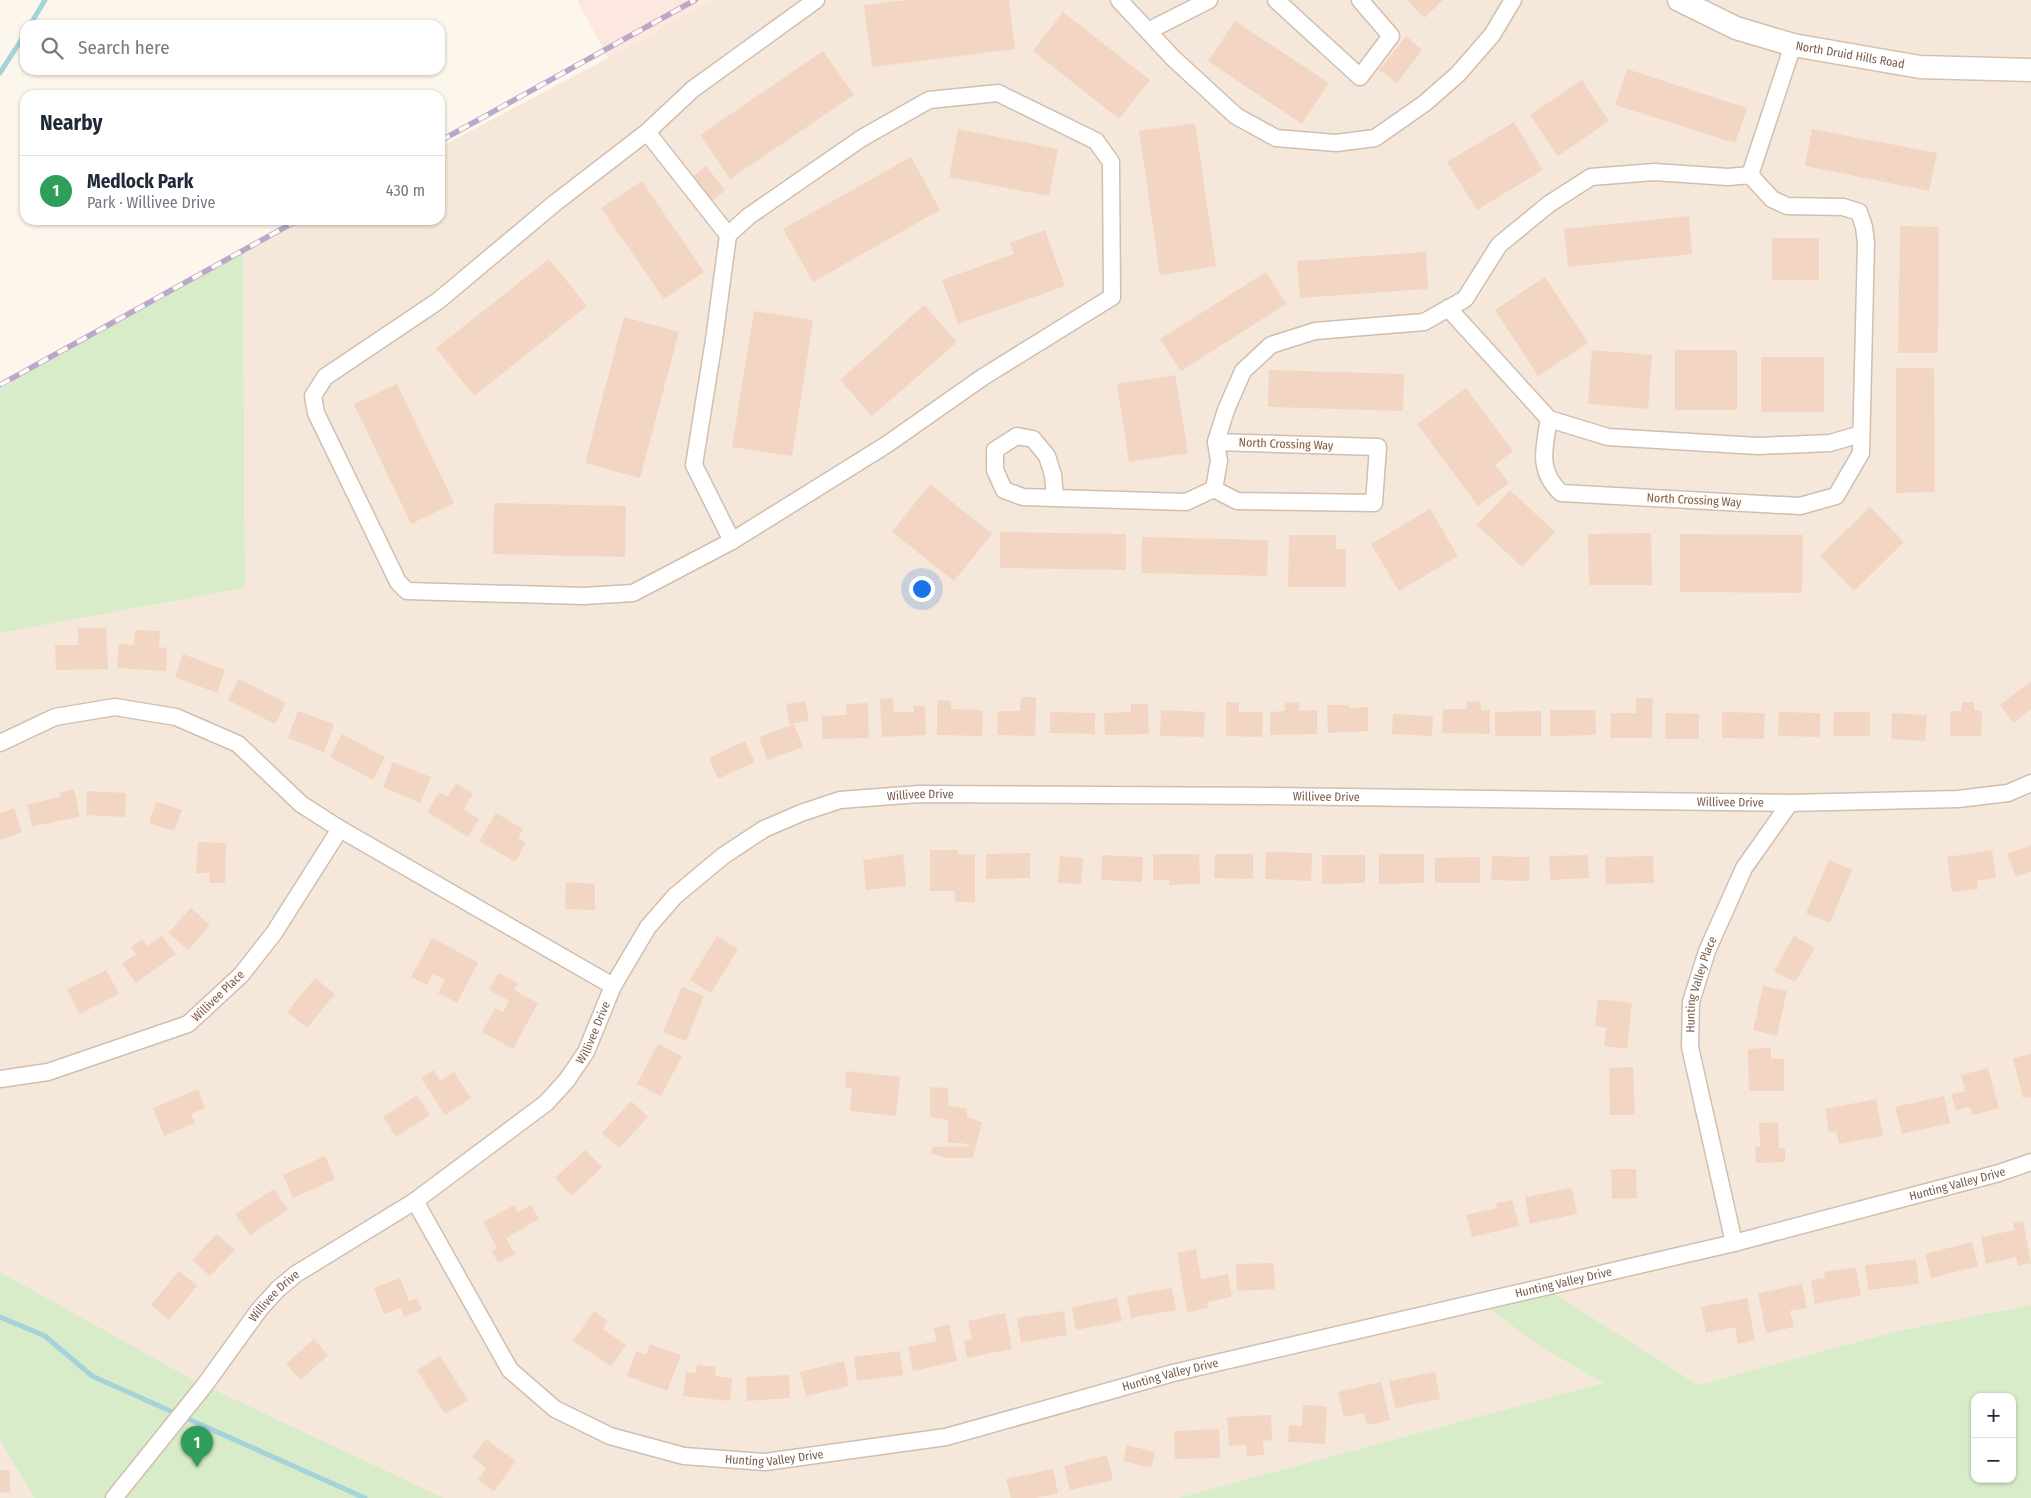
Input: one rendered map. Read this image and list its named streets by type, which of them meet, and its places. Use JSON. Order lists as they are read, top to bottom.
{
  "streets": {
    "main road": ["North Druid Hills Road"],
    "street": [
      "North Crossing Way",
      "Willivee Drive",
      "Hunting Valley Place",
      "Willivee Place",
      "Hunting Valley Drive"
    ]
  },
  "crossings": [
    ["Willivee Drive", "Hunting Valley Place"],
    ["Willivee Drive", "Hunting Valley Drive"],
    ["Hunting Valley Place", "Hunting Valley Drive"]
  ],
  "page": {
    "search": "Search here",
    "heading": "Nearby",
    "list": [
      {
        "mark": "1",
        "name": "Medlock Park",
        "note": "Park · Willivee Drive",
        "value": "430 m"
      }
    ],
    "map_buttons": ["+", "−"],
    "pins": "1"
  }
}
